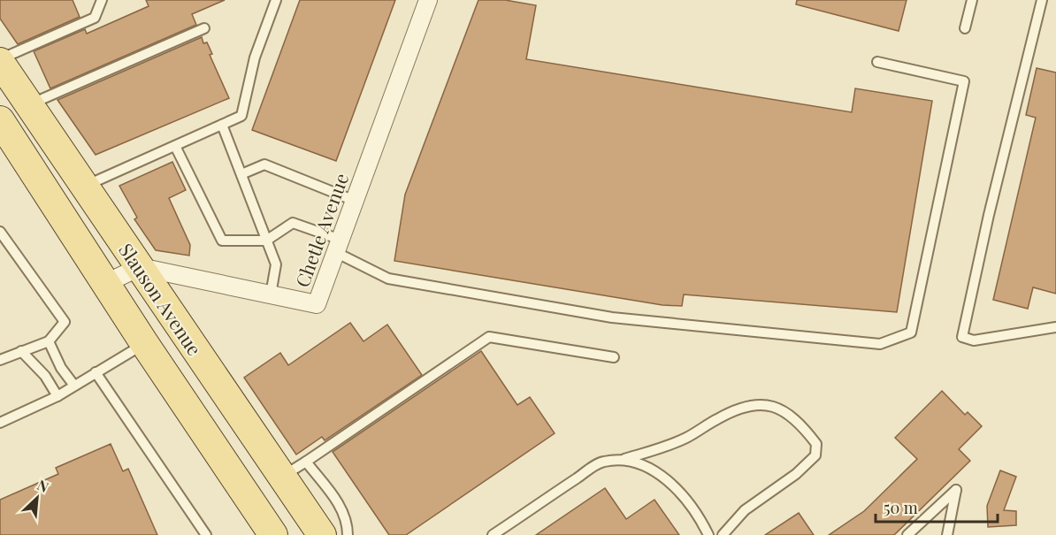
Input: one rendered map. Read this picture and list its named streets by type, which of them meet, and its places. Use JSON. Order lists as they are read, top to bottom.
{
  "streets": {
    "main road": ["Slauson Avenue"],
    "street": ["Chetle Avenue"]
  },
  "crossings": [
    ["Chetle Avenue", "Slauson Avenue"]
  ],
  "scale_bar": "50 m",
  "north": "top right"
}
